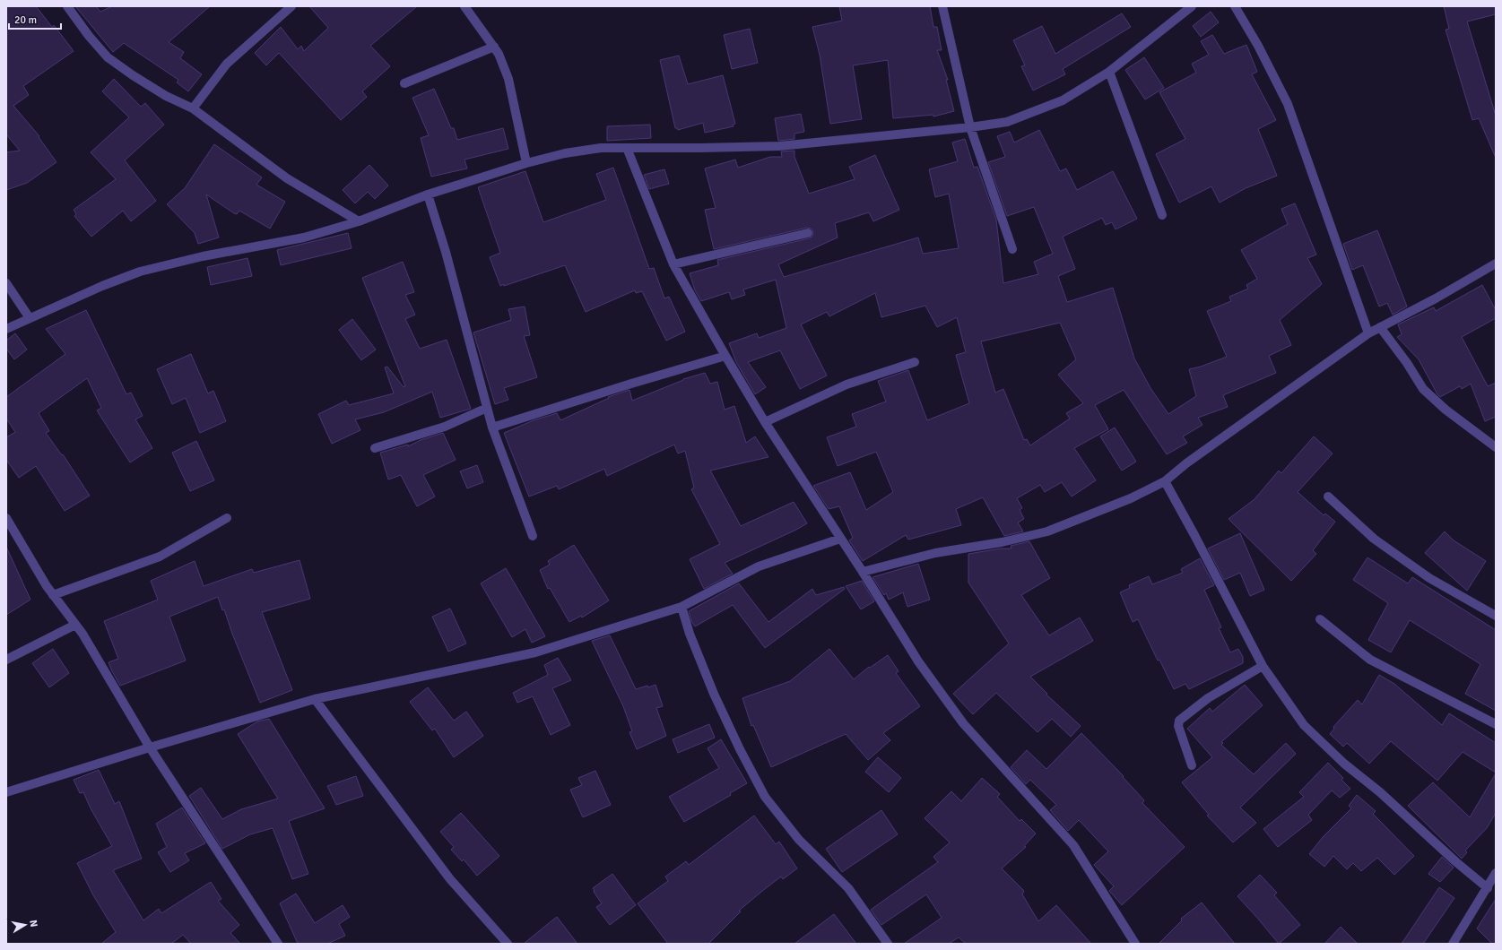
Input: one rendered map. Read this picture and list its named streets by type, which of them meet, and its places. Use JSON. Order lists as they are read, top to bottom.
{
  "scale_bar": "20 m",
  "north": "right"
}
